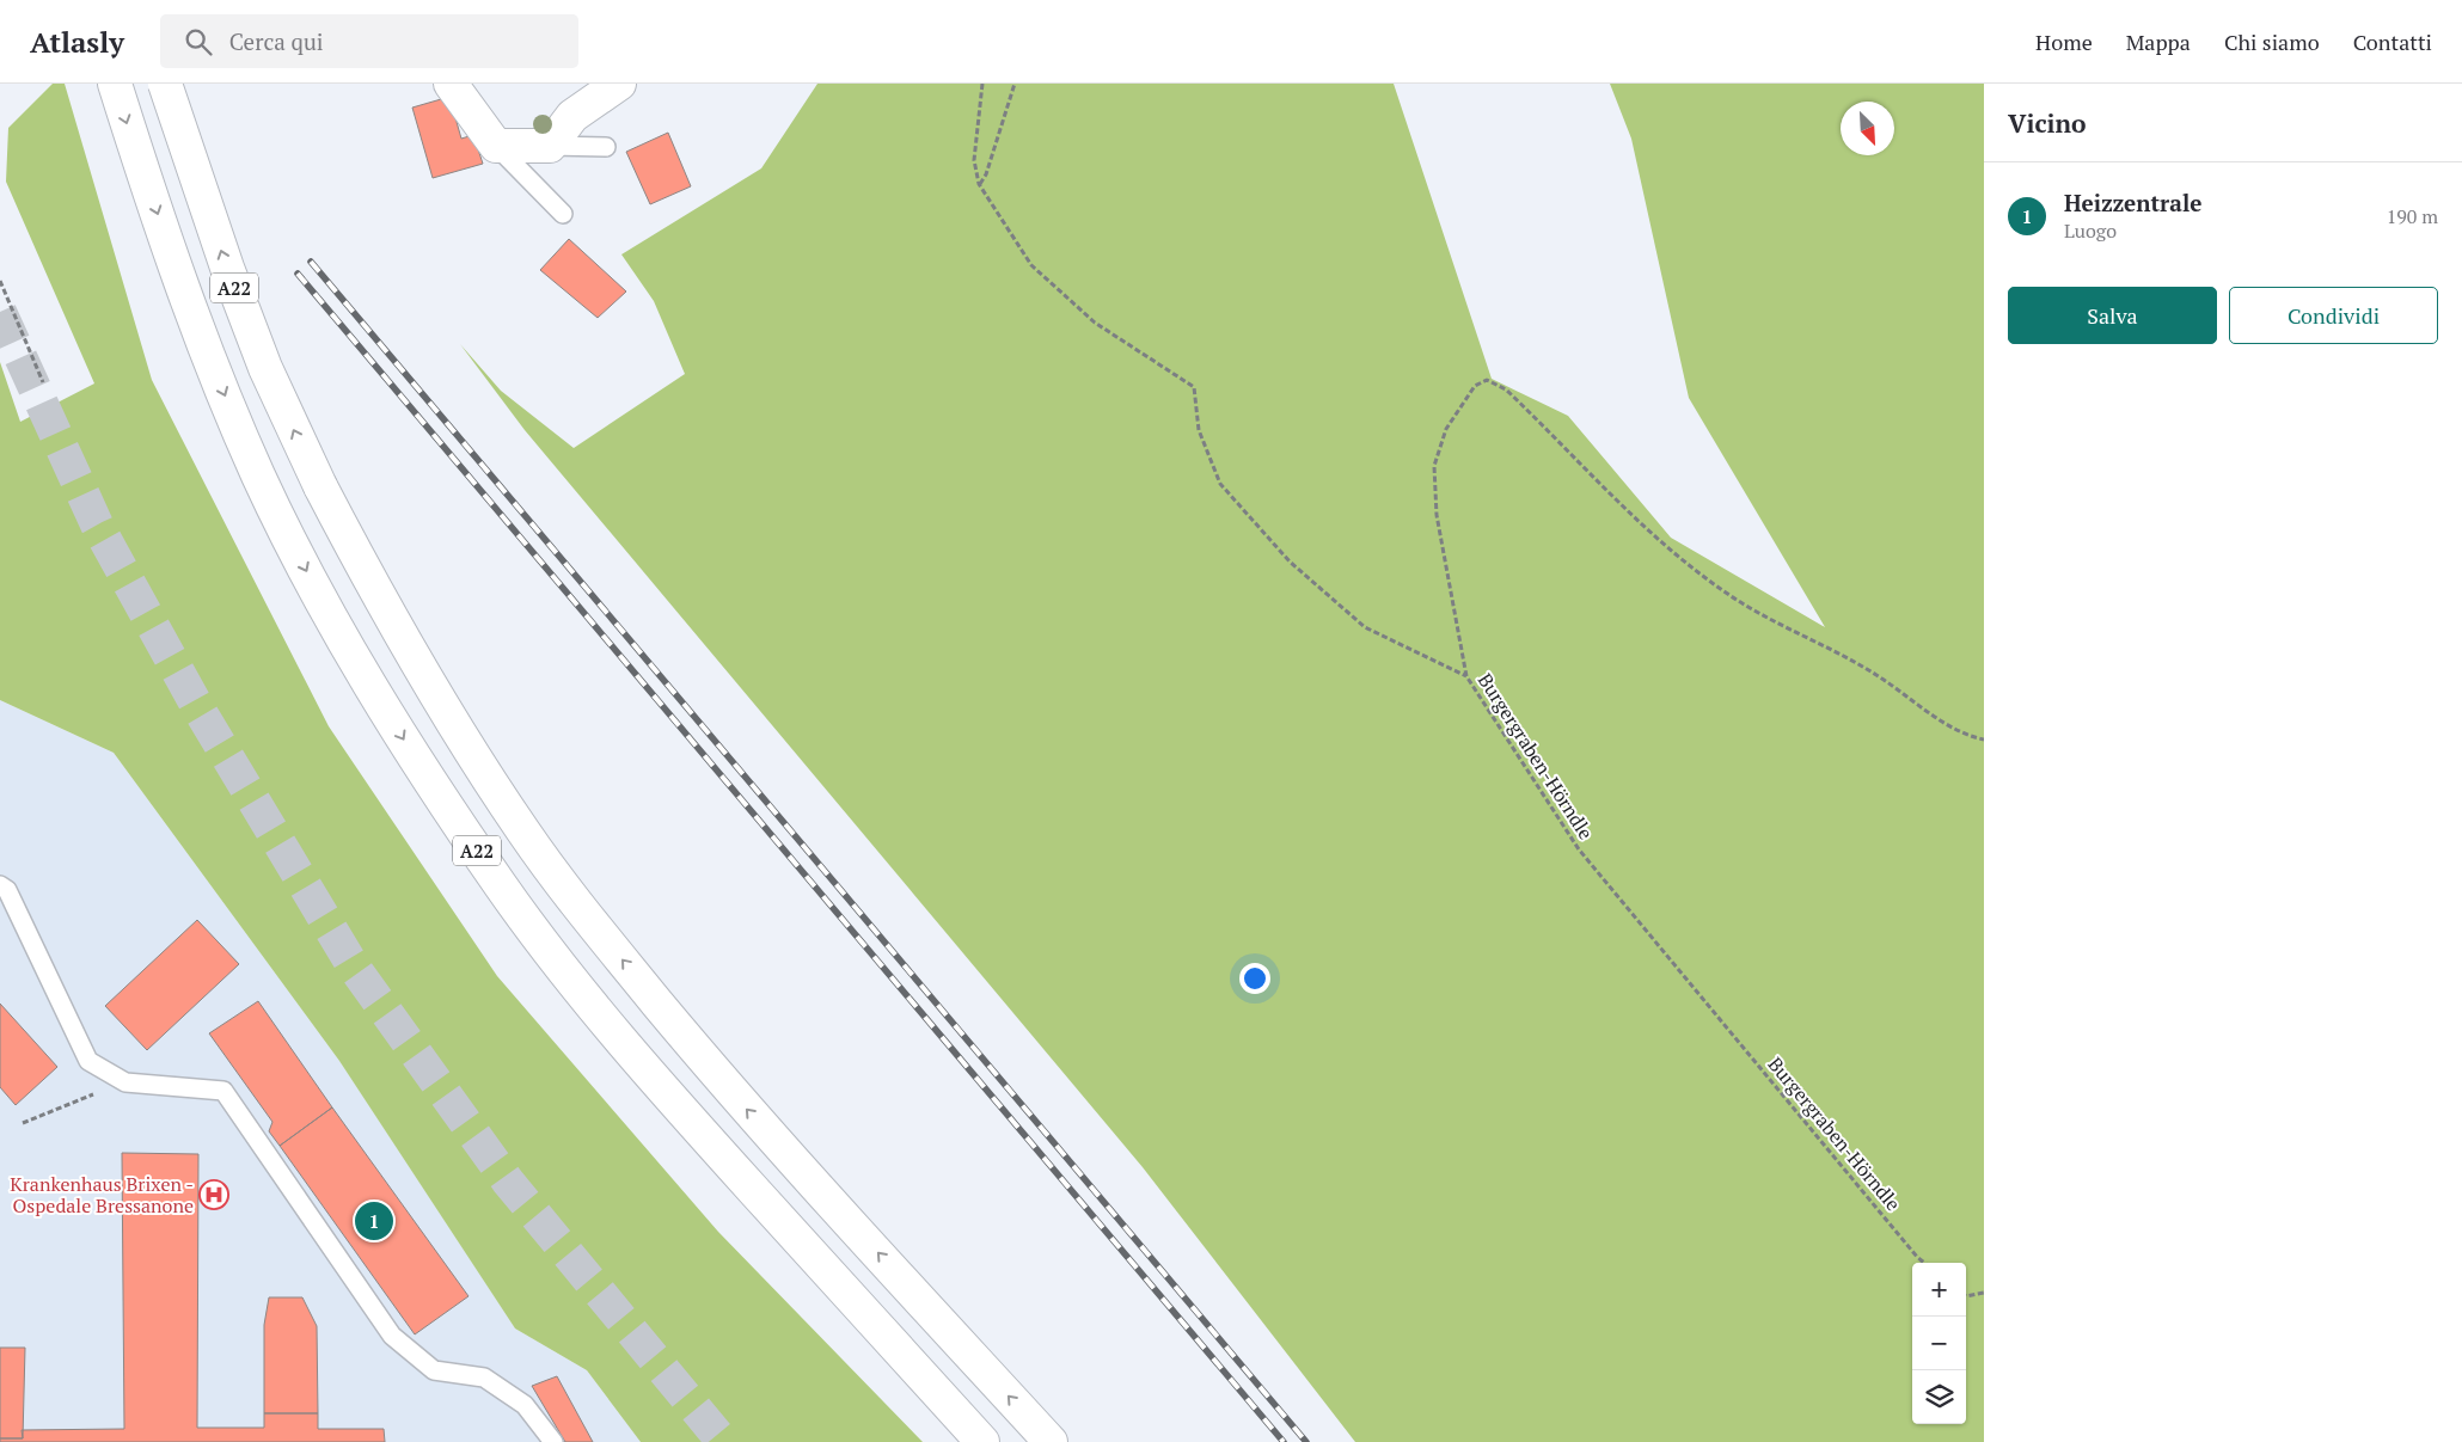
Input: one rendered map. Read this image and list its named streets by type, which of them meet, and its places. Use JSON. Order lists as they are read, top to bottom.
{
  "streets": {
    "main road": ["A22"],
    "path": ["Burgergraben-Hörndle"]
  },
  "places": {
    "hospital": ["Krankenhaus Brixen - Ospedale Bressanone"]
  },
  "north": "bottom right",
  "page": {
    "header": "Atlasly",
    "search": "Cerca qui",
    "nav": [
      "Home",
      "Mappa",
      "Chi siamo",
      "Contatti"
    ],
    "heading": "Vicino",
    "list": [
      {
        "mark": "1",
        "name": "Heizzentrale",
        "note": "Luogo",
        "value": "190 m"
      }
    ],
    "buttons": ["Salva", "Condividi"],
    "pins": "1",
    "map_buttons": ["+", "−"]
  }
}
